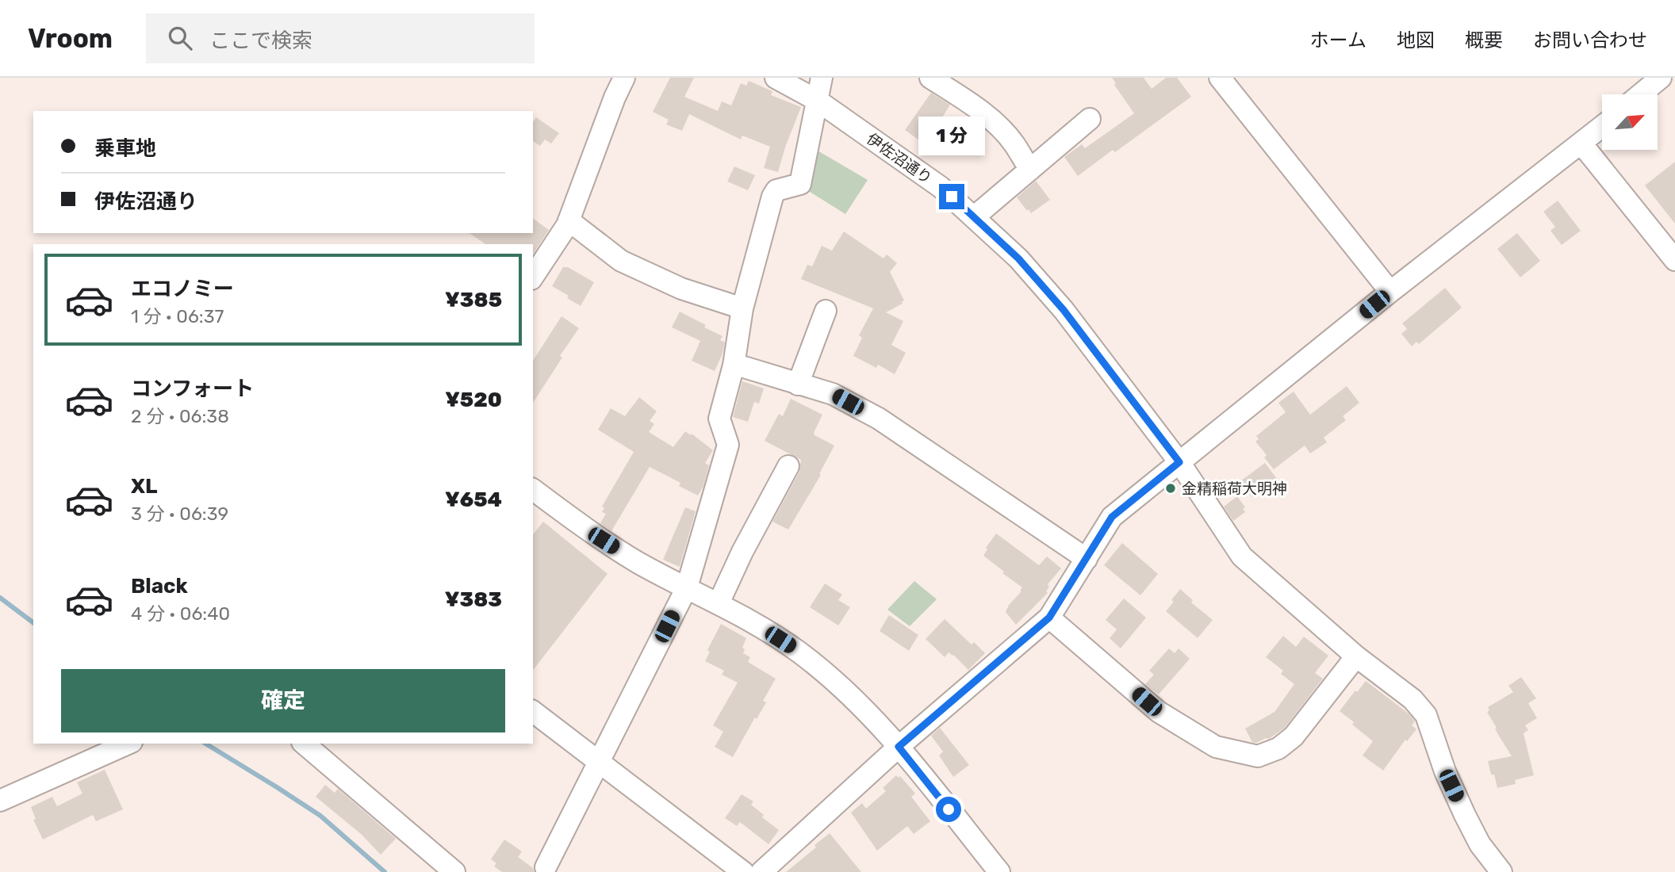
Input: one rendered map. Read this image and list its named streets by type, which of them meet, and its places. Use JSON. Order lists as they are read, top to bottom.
{
  "streets": {
    "street": ["伊佐沼通り"]
  },
  "places": ["金精稲荷大明神"],
  "north": "top right",
  "page": {
    "header": "Vroom",
    "search": "ここで検索",
    "nav": [
      "ホーム",
      "地図",
      "概要",
      "お問い合わせ"
    ],
    "banner": ["乗車地", "伊佐沼通り"],
    "bubble": "1 分",
    "list": [
      {
        "name": "エコノミー",
        "note": "1 分 · 06:37",
        "value": "¥385"
      },
      {
        "name": "コンフォート",
        "note": "2 分 · 06:38",
        "value": "¥520"
      },
      {
        "name": "XL",
        "note": "3 分 · 06:39",
        "value": "¥654"
      },
      {
        "name": "Black",
        "note": "4 分 · 06:40",
        "value": "¥383"
      }
    ],
    "buttons": "確定"
  }
}
